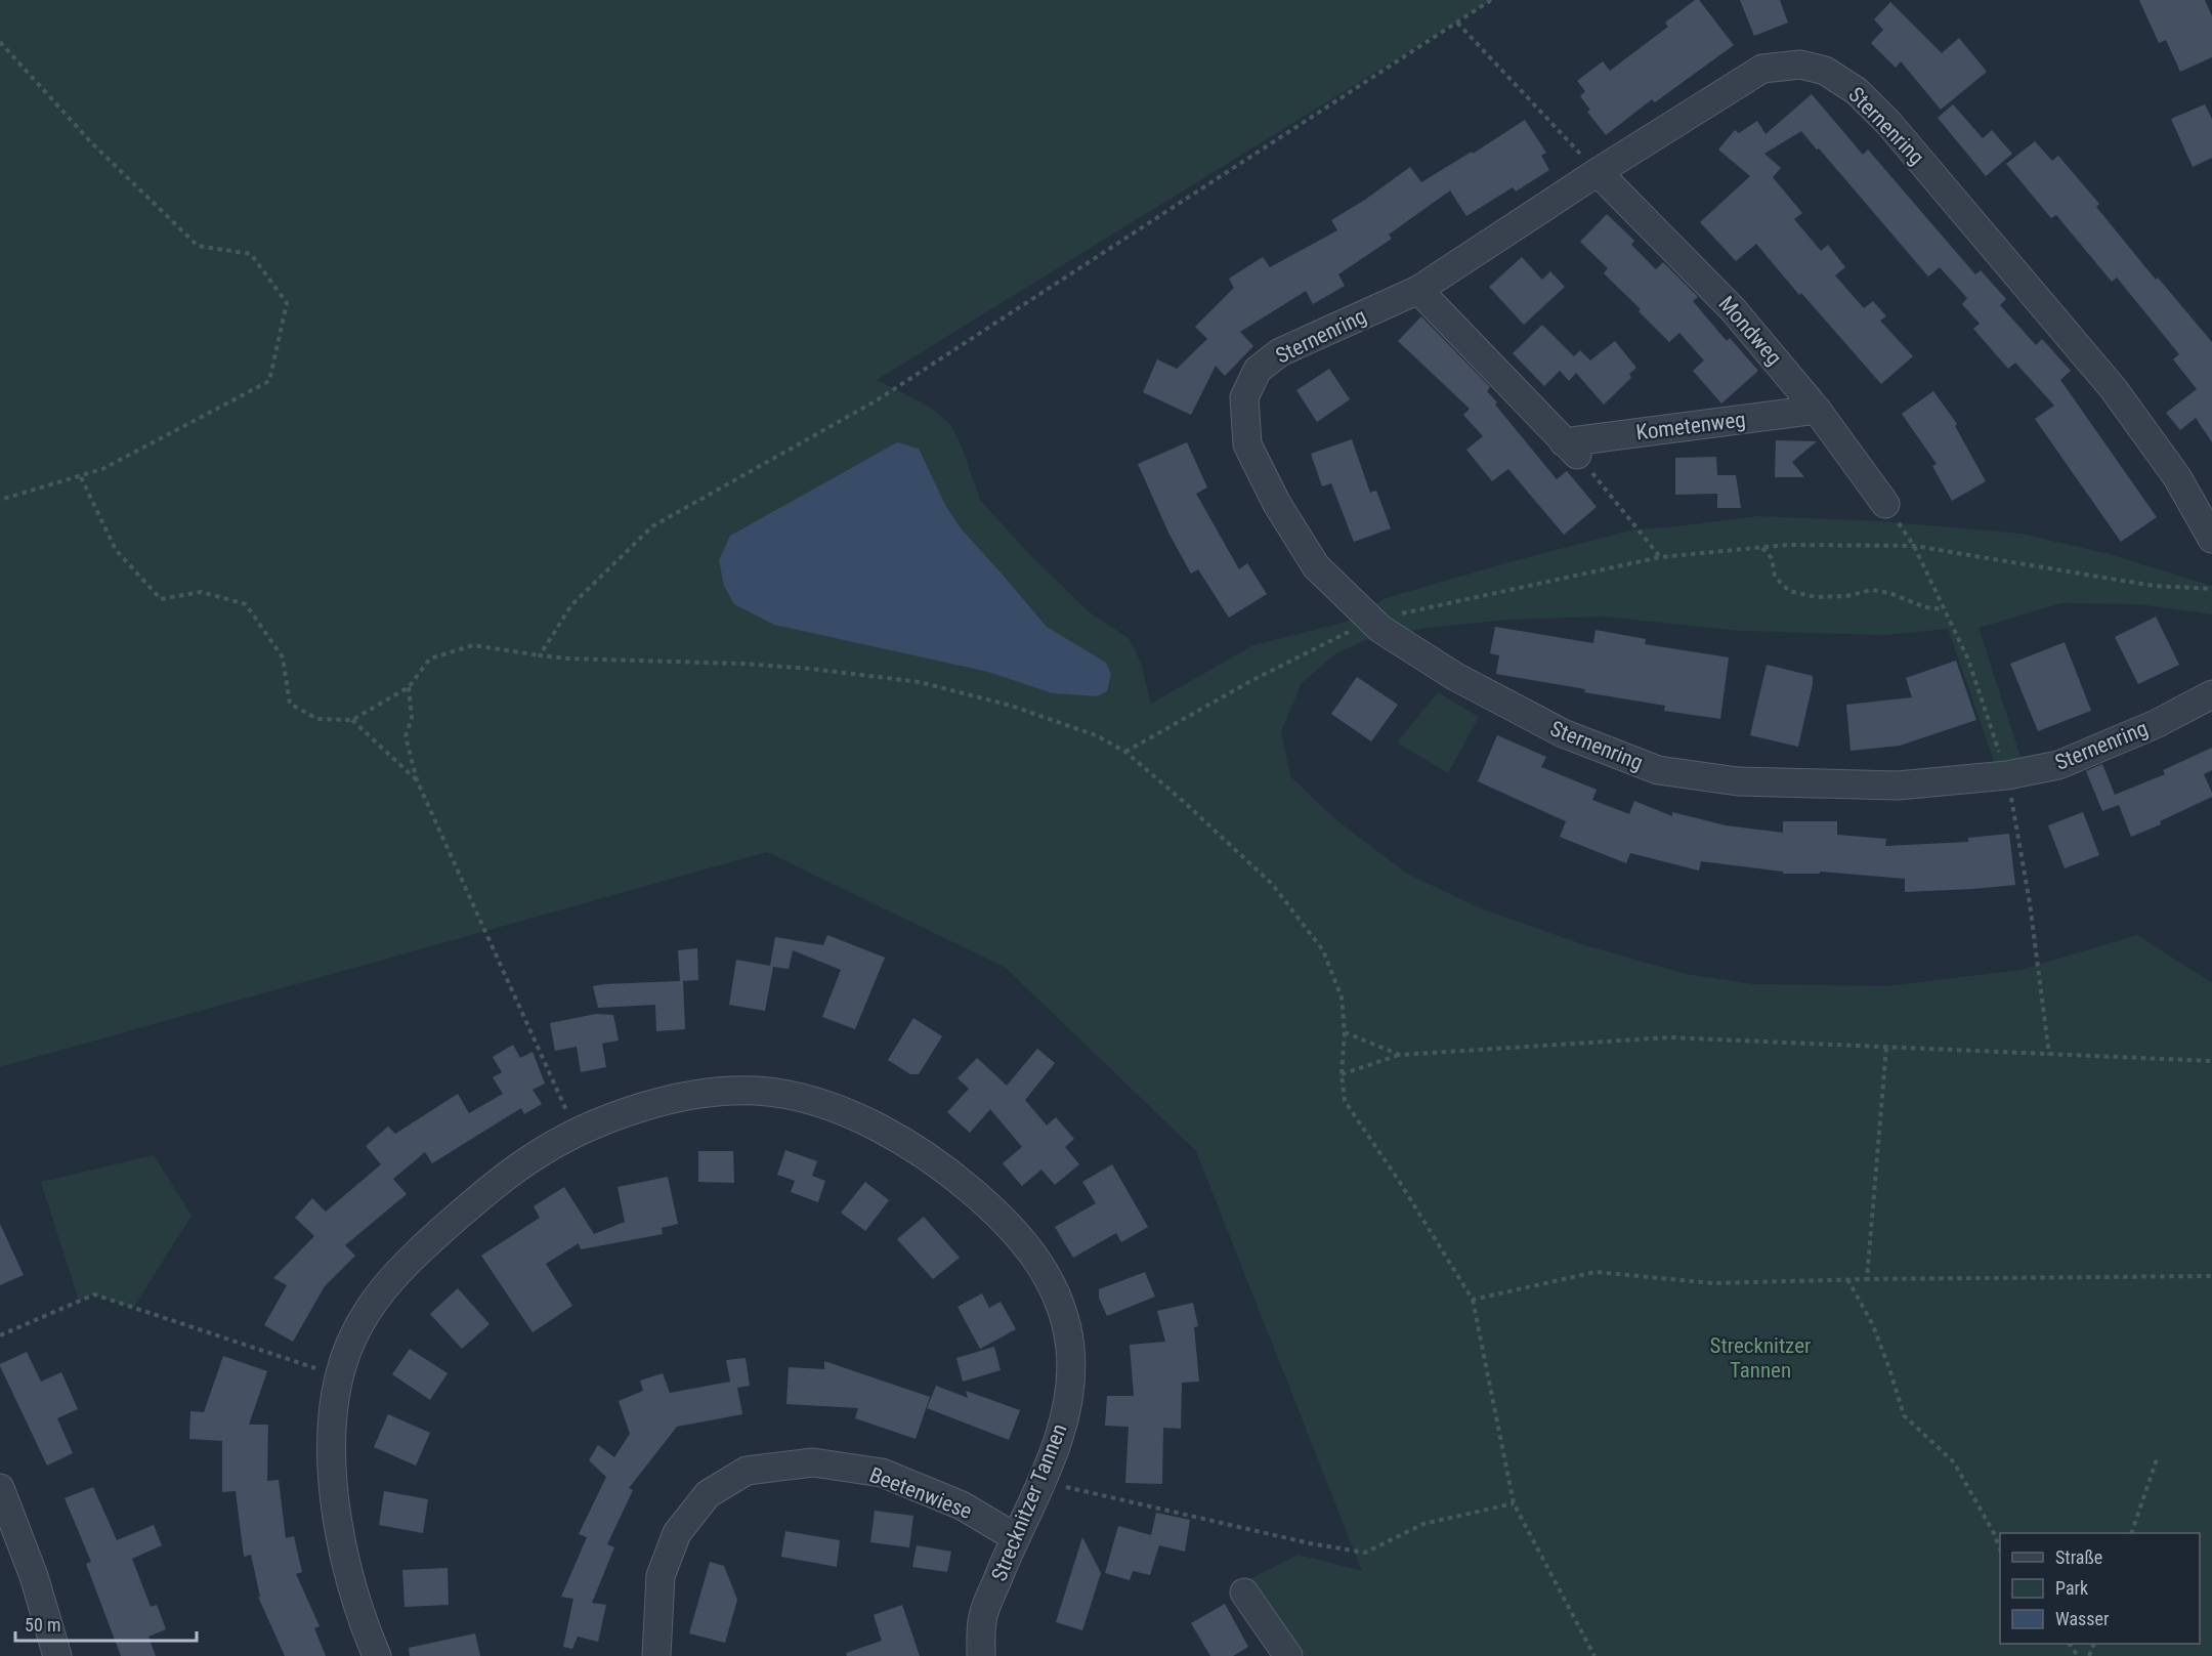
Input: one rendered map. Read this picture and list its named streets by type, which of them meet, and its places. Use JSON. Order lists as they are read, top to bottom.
{
  "streets": {
    "street": [
      "Sternenring",
      "Mondweg",
      "Kometenweg",
      "Beetenwiese",
      "Strecknitzer Tannen"
    ]
  },
  "crossings": [
    ["Sternenring", "Mondweg"],
    ["Mondweg", "Kometenweg"],
    ["Beetenwiese", "Strecknitzer Tannen"]
  ],
  "parks": ["Strecknitzer Tannen"],
  "legend": ["Straße", "Park", "Wasser"],
  "scale_bar": "50 m"
}
